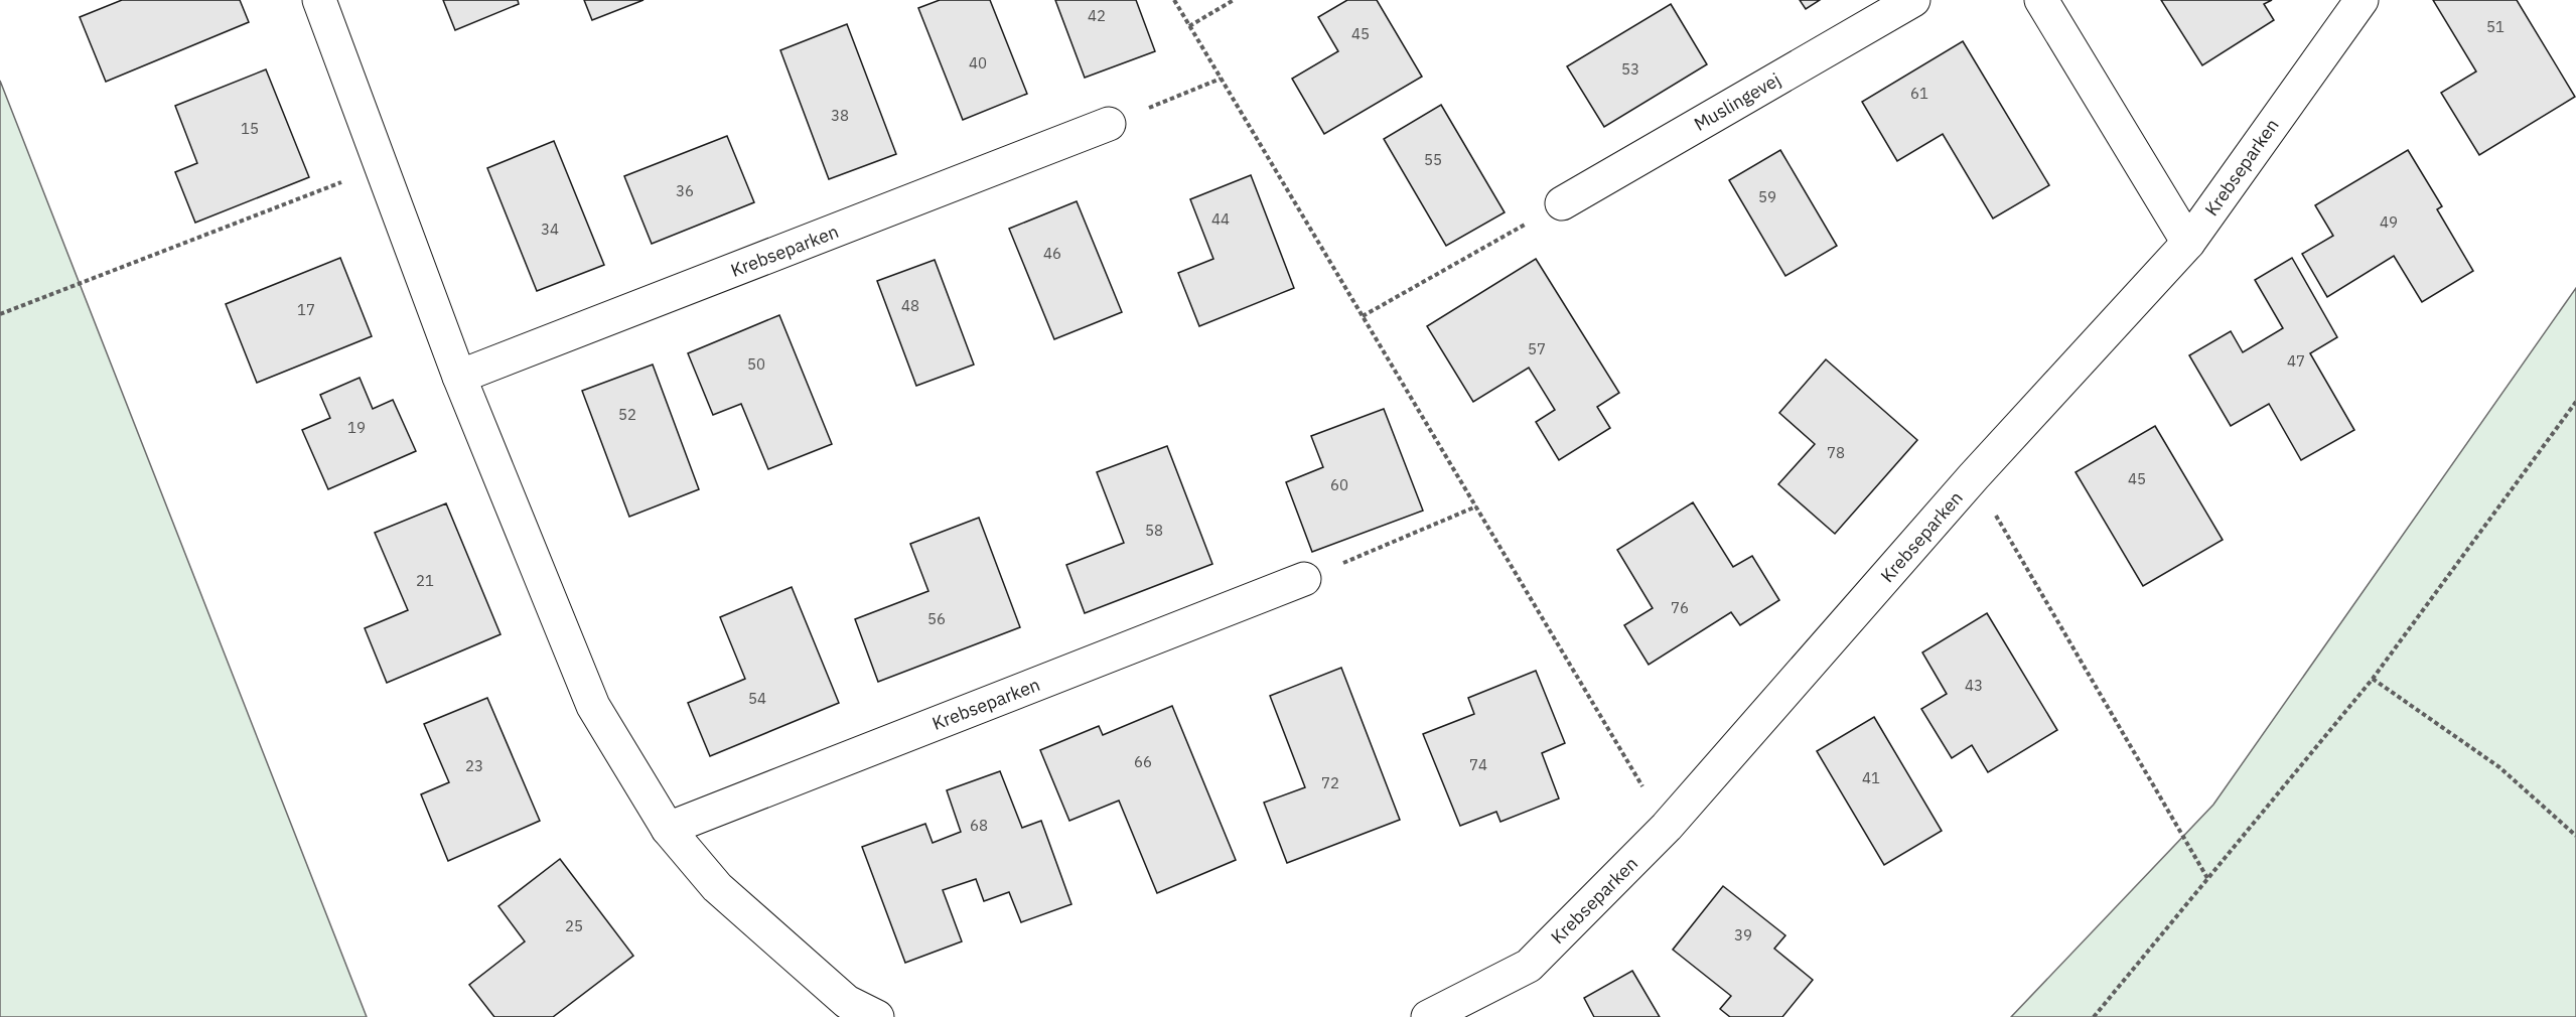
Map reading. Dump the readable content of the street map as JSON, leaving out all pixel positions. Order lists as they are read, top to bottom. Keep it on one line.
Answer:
{"streets":{"street":["Muslingevej","Krebseparken"]},"house_numbers":["42","51","45","40","53","61","38","15","55","36","59","44","49","34","46","48","17","57","47","50","52","19","78","45","60","58","21","76","56","43","54","66","74","23","41","72","68","25","39"]}
